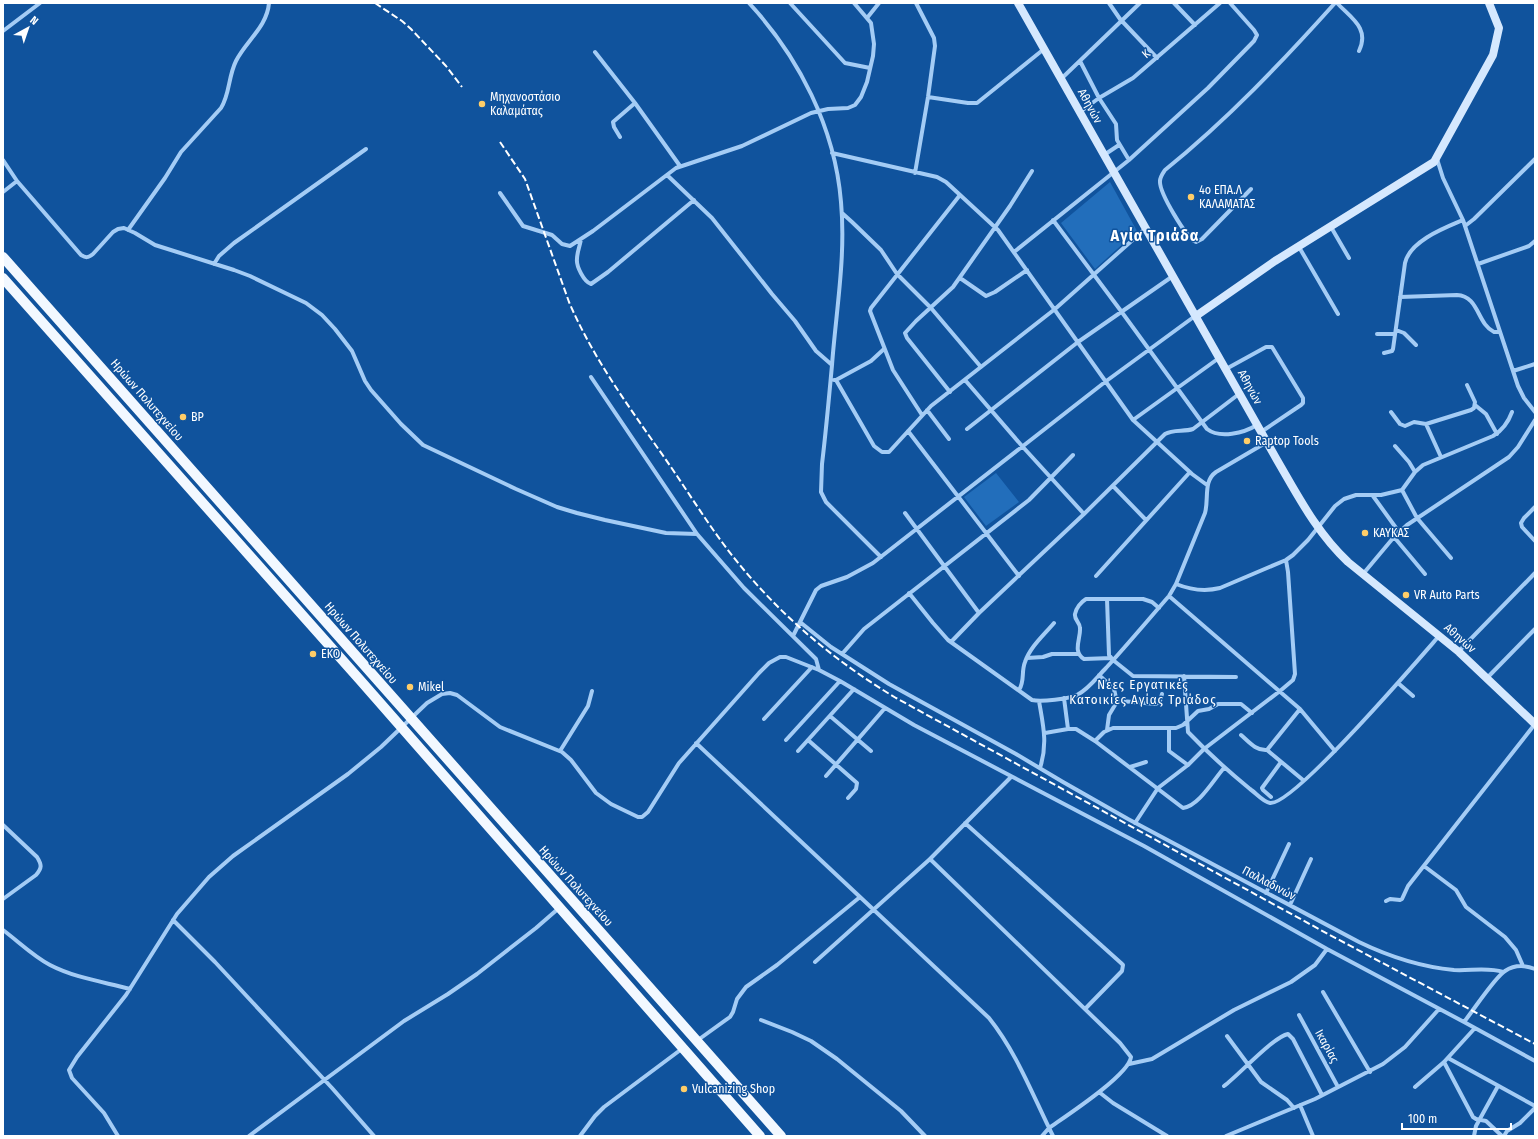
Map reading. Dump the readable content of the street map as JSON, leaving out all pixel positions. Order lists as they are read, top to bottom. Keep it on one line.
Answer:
{"streets":{"main road":["Αθηνών","Ηρώων Πολυτεχνείου"],"street":["Κ","Παλλαδινών","Ικαρίας"]},"crossings":[["Κ","Αθηνών"]],"districts":["Αγία Τριάδα","Νέες Εργατικές Κατοικίες Αγίας Τριάδος"],"places":["Μηχανοστάσιο Καλαμάτας","4ο ΕΠΑ.Λ ΚΑΛΑΜΑΤΑΣ","BP","Raptop Tools","ΚΑΥΚΑΣ","VR Auto Parts","EKO","Mikel","Vulcanizing Shop"],"scale_bar":"100 m","north":"top right"}
